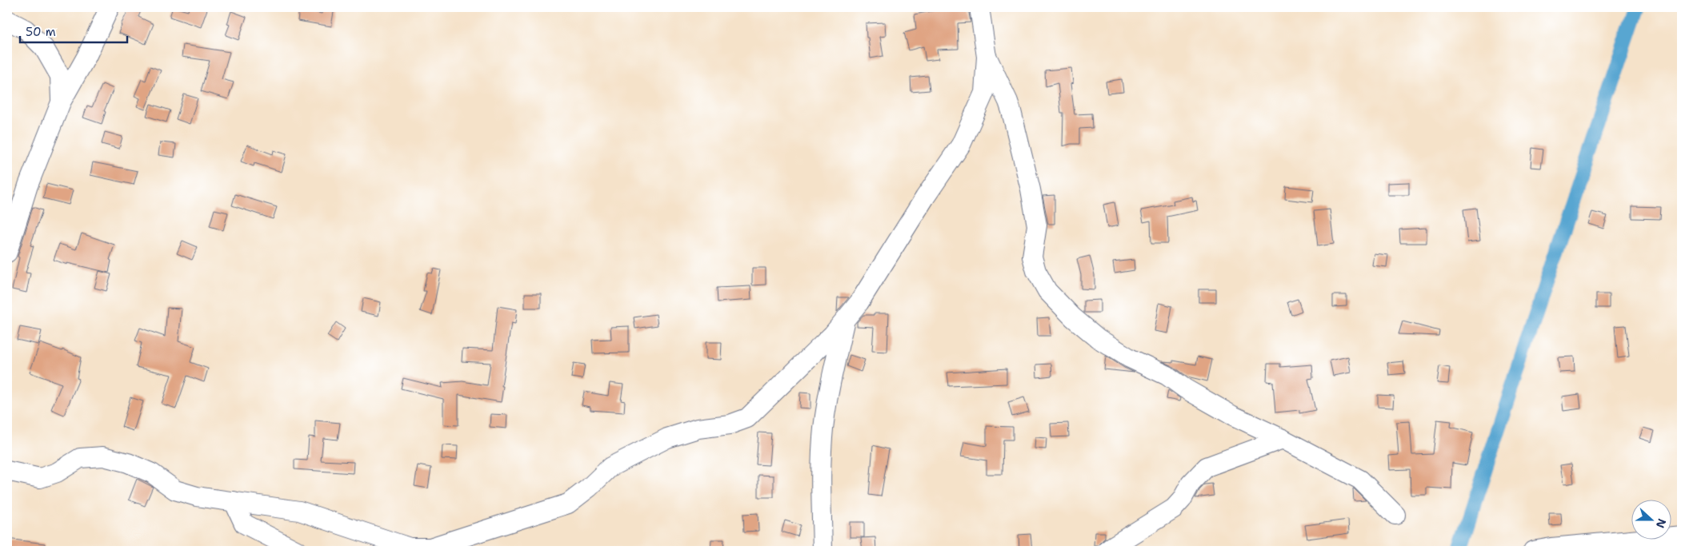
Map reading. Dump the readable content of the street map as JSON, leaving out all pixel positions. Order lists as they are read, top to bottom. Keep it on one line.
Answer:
{"scale_bar":"50 m","north":"right"}
